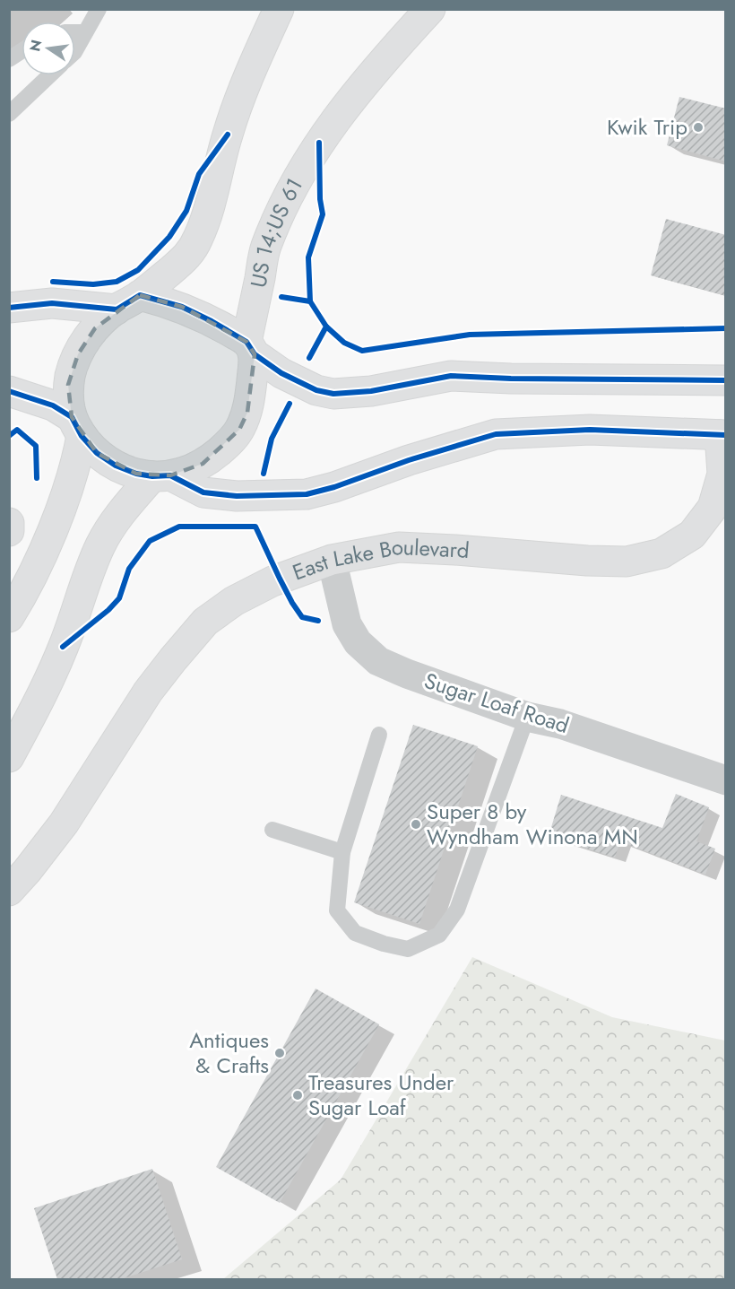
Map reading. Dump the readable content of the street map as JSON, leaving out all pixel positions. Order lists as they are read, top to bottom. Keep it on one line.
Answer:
{"streets":{"main road":["US 14;US 61","East Lake Boulevard"],"street":["Sugar Loaf Road"]},"crossings":[["East Lake Boulevard","Sugar Loaf Road"]],"places":["Kwik Trip","Super 8 by Wyndham Winona MN","Antiques & Crafts","Treasures Under Sugar Loaf"],"north":"left"}
